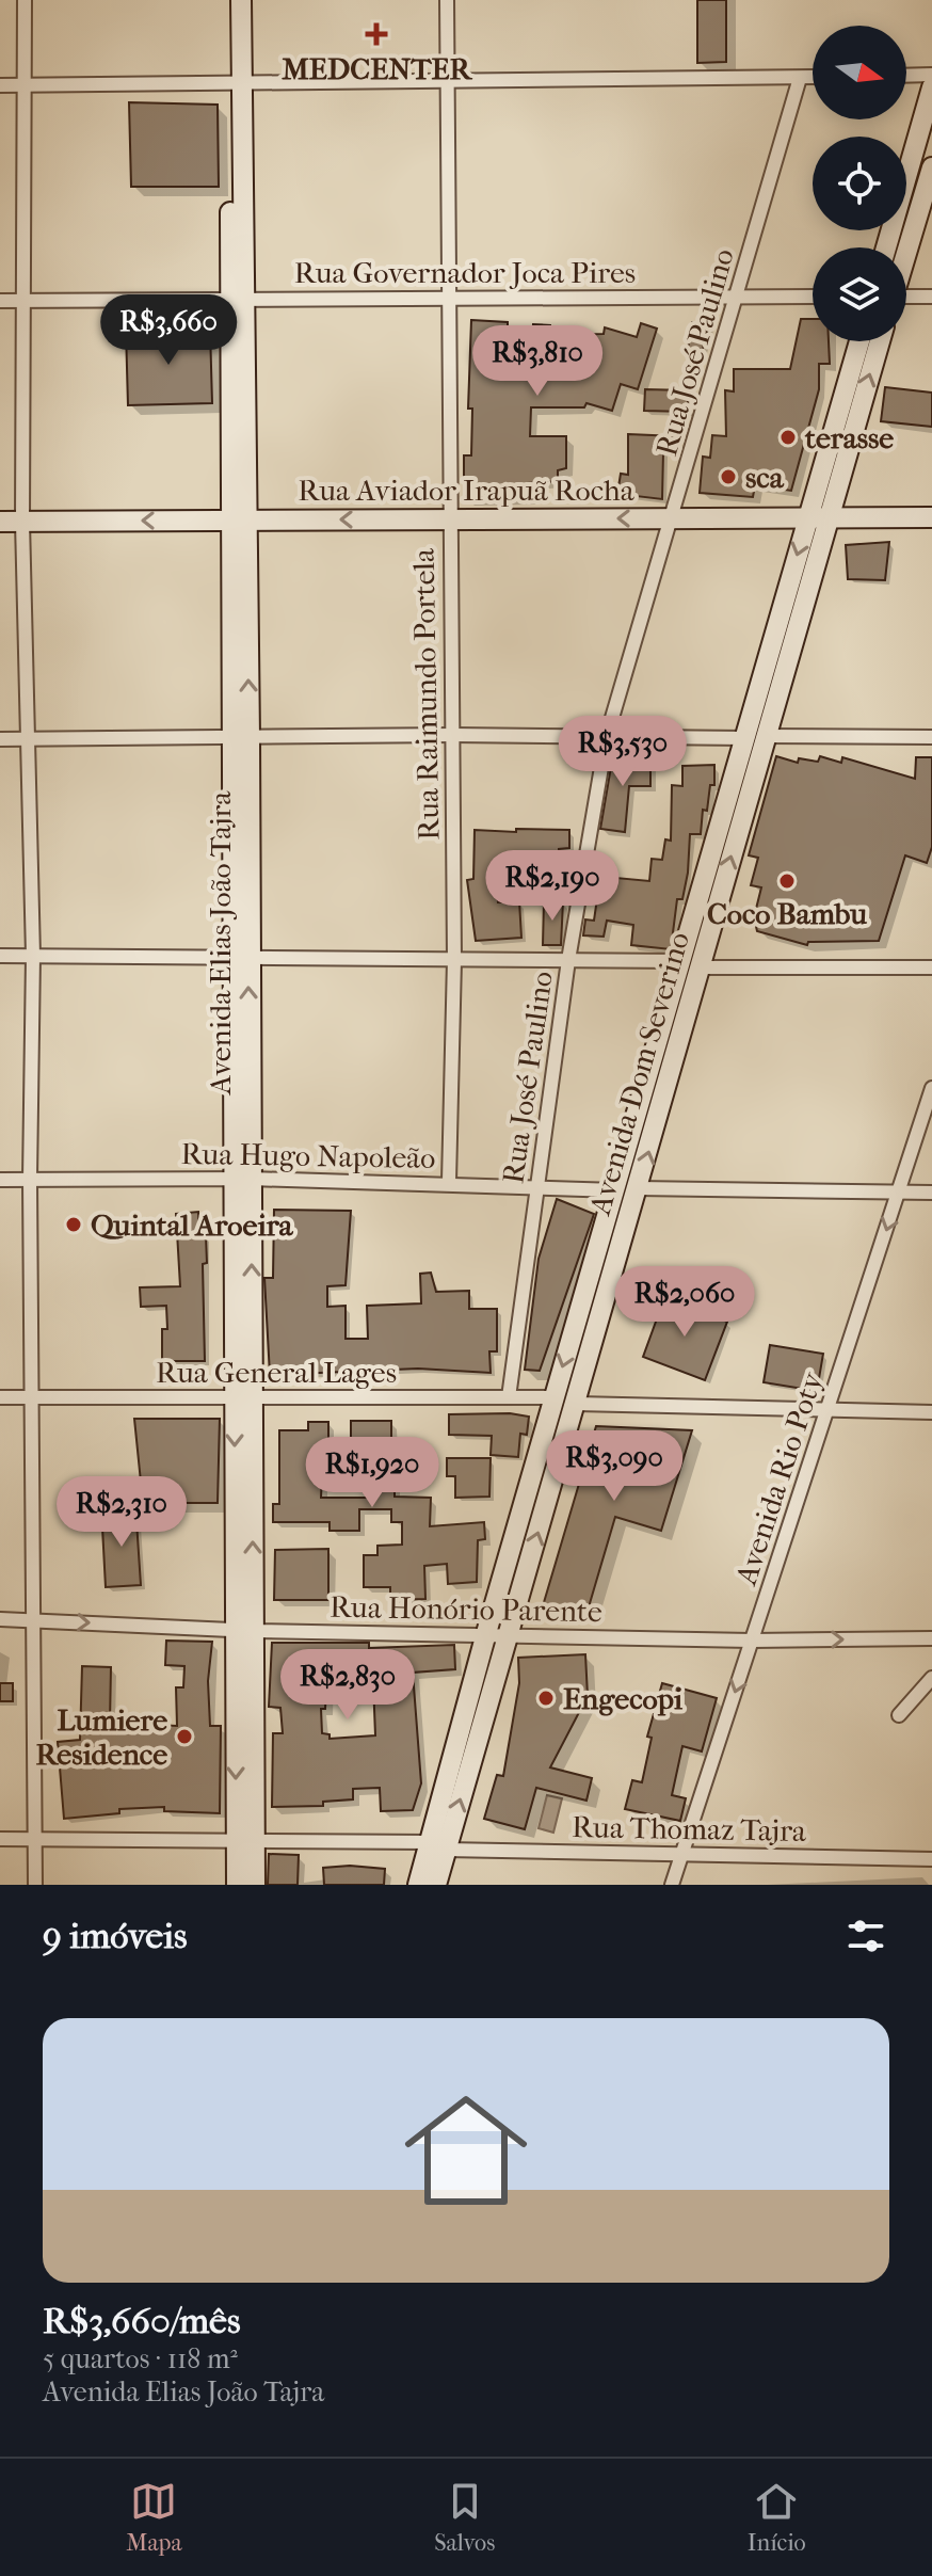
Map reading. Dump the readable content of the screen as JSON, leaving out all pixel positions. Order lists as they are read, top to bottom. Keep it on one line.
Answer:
{"streets":{"main road":["Rua Aviador Irapuã Rocha","Avenida Elias João Tajra","Avenida Dom Severino"],"street":["Rua Governador Joca Pires","Rua José Paulino","Rua Raimundo Portela","Rua Hugo Napoleão","Rua General Lages","Avenida Rio Poty","Rua Honório Parente","Rua Thomaz Tajra"]},"crossings":[["Rua Governador Joca Pires","Rua José Paulino"],["Rua Governador Joca Pires","Rua Raimundo Portela"],["Rua Governador Joca Pires","Avenida Elias João Tajra"],["Rua José Paulino","Rua Aviador Irapuã Rocha"],["Rua José Paulino","Rua Hugo Napoleão"],["Rua José Paulino","Rua General Lages"],["Rua Aviador Irapuã Rocha","Rua Raimundo Portela"],["Rua Aviador Irapuã Rocha","Avenida Elias João Tajra"],["Rua Aviador Irapuã Rocha","Avenida Dom Severino"],["Rua Raimundo Portela","Rua Hugo Napoleão"],["Avenida Elias João Tajra","Rua Hugo Napoleão"],["Avenida Elias João Tajra","Rua General Lages"],["Avenida Elias João Tajra","Rua Honório Parente"],["Avenida Elias João Tajra","Rua Thomaz Tajra"],["Avenida Dom Severino","Rua Hugo Napoleão"],["Avenida Dom Severino","Rua General Lages"],["Avenida Dom Severino","Rua Honório Parente"],["Avenida Dom Severino","Rua Thomaz Tajra"],["Avenida Rio Poty","Rua Honório Parente"],["Avenida Rio Poty","Rua Thomaz Tajra"]],"one_way":["Rua Aviador Irapuã Rocha","Avenida Rio Poty","Rua Honório Parente"],"places":{"health":["MEDCENTER"],"other":["terasse","sca","Coco Bambu","Quintal Aroeira","Engecopi","Lumiere Residence"]},"north":"right","page":{"price":["R$3,660","R$3,810","R$3,530","R$2,190","R$2,060","R$3,090","R$1,920","R$2,310","R$2,830"],"heading":"9 imóveis","list":[{"name":"R$3,660/mês","note":"5 quartos · 118 m² · Avenida Elias João Tajra"}],"tabs":["Mapa","Salvos","Início"]}}
